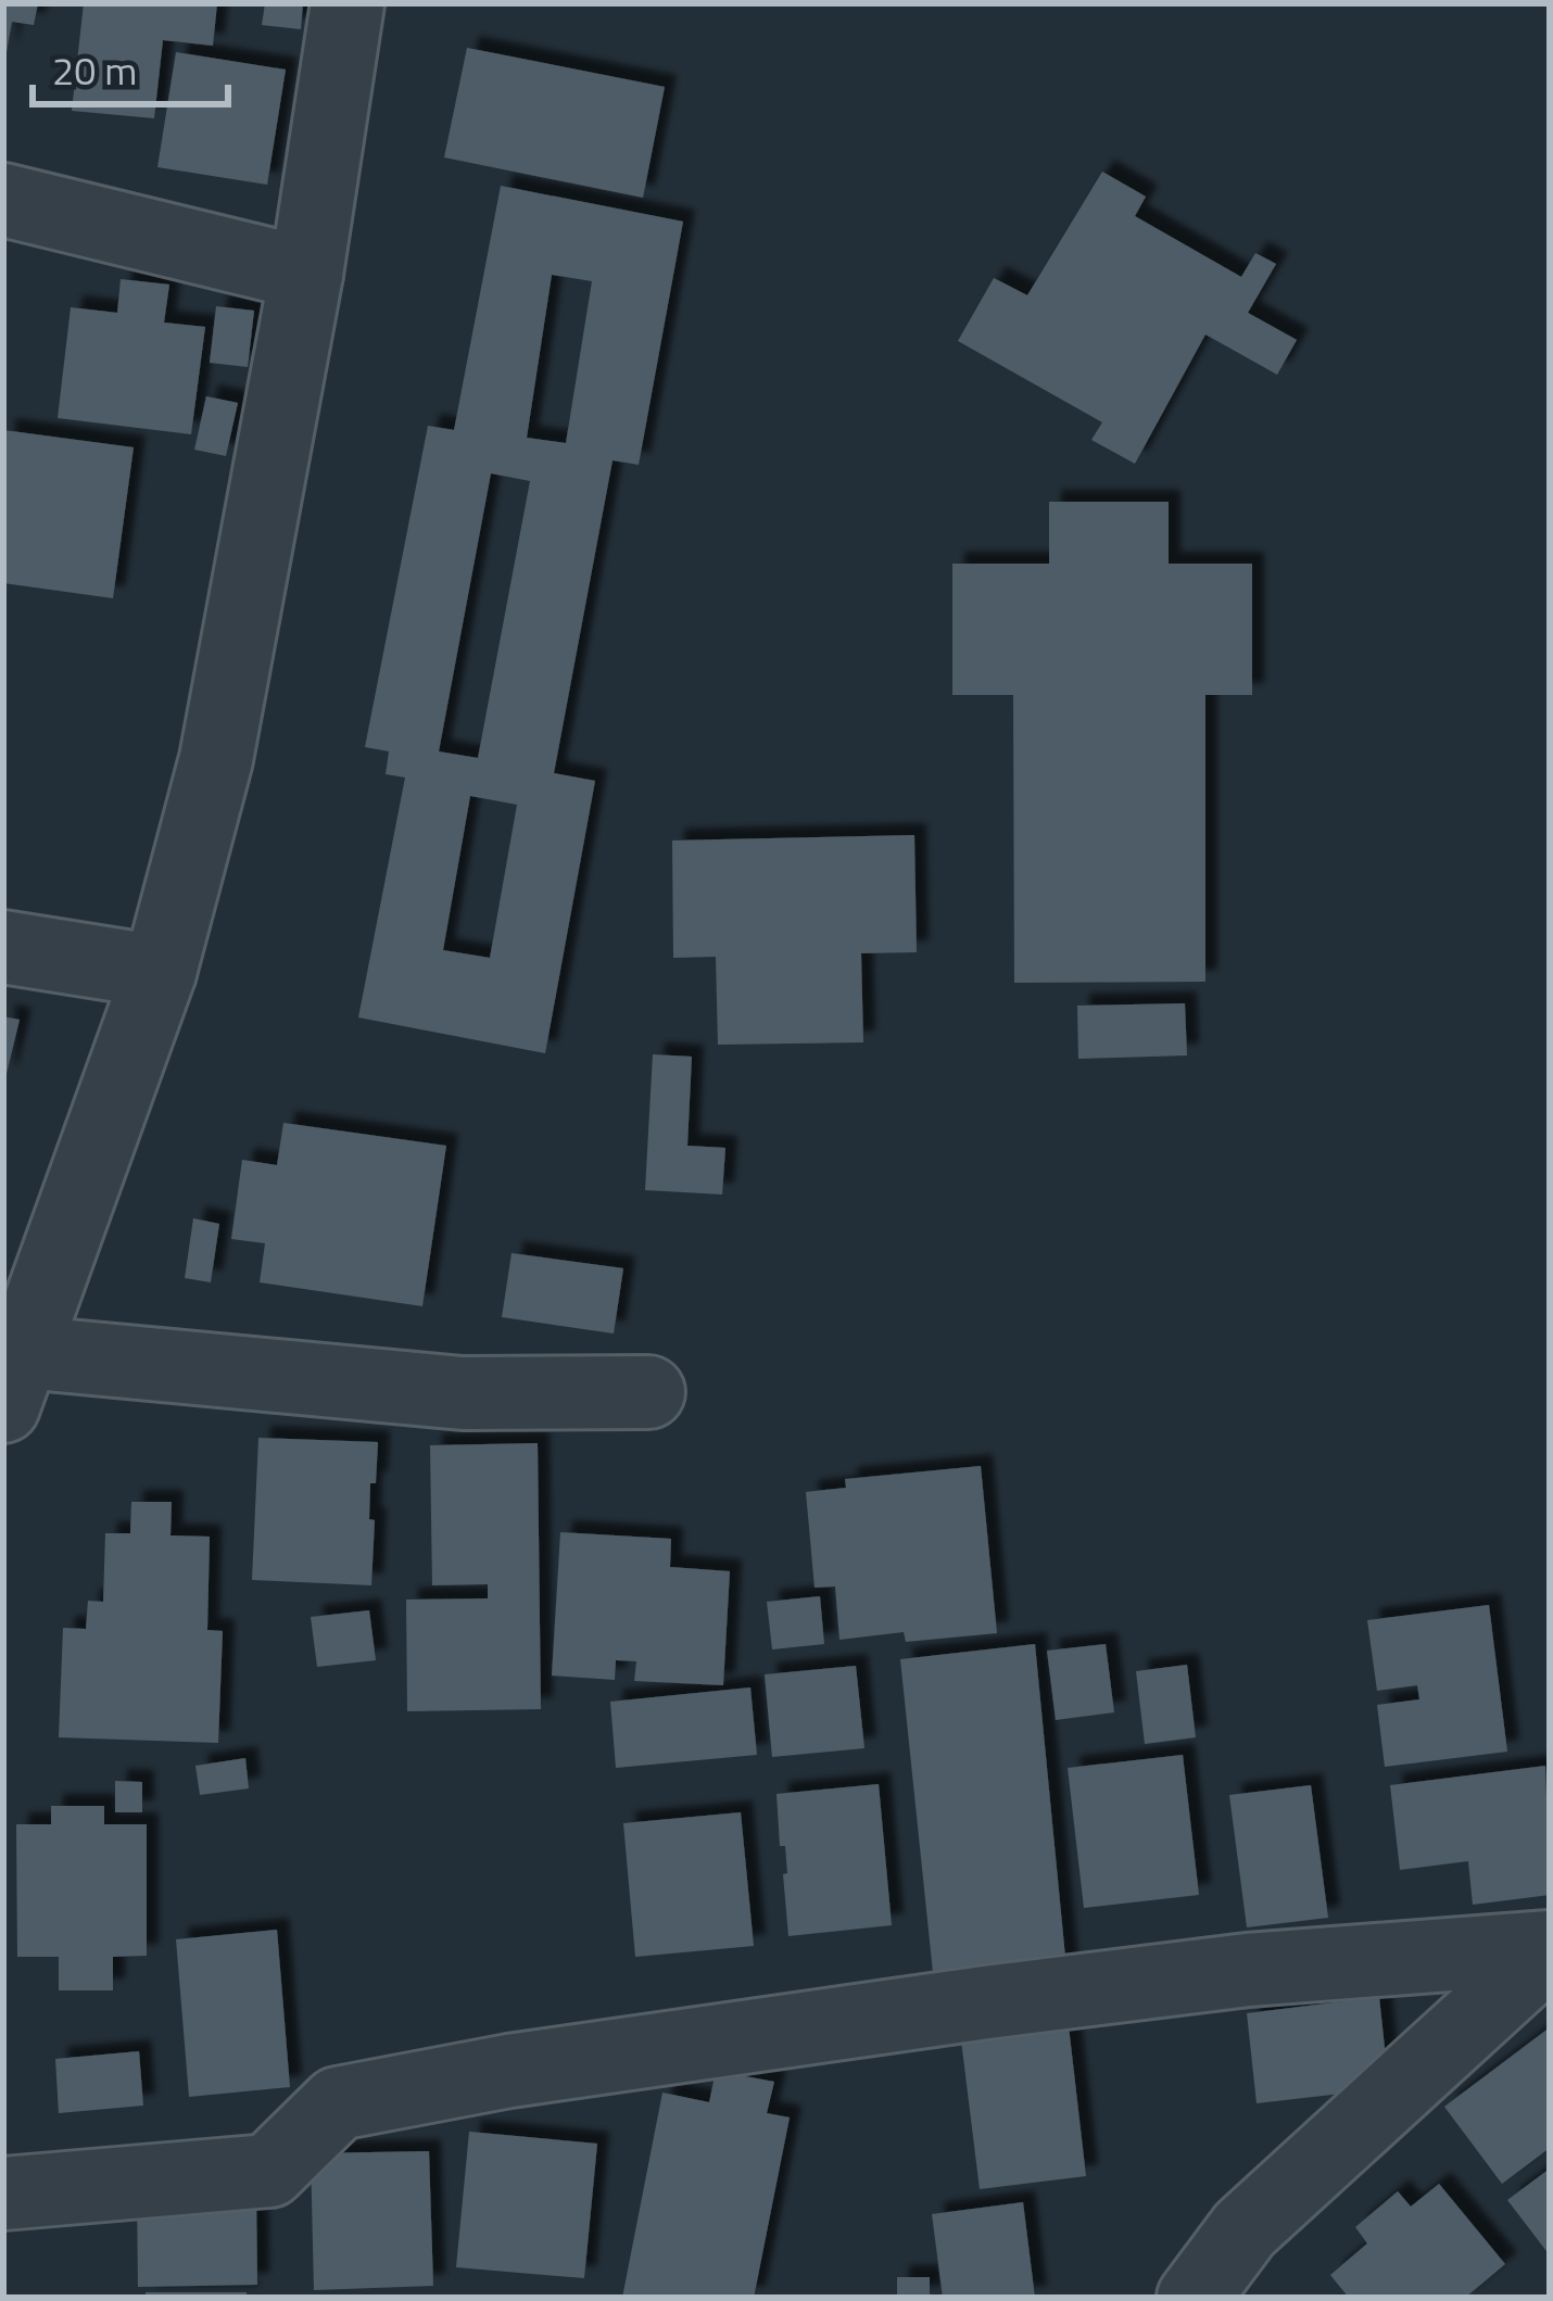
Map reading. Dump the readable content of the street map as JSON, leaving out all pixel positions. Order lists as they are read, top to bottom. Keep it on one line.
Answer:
{"scale_bar":"20 m"}
